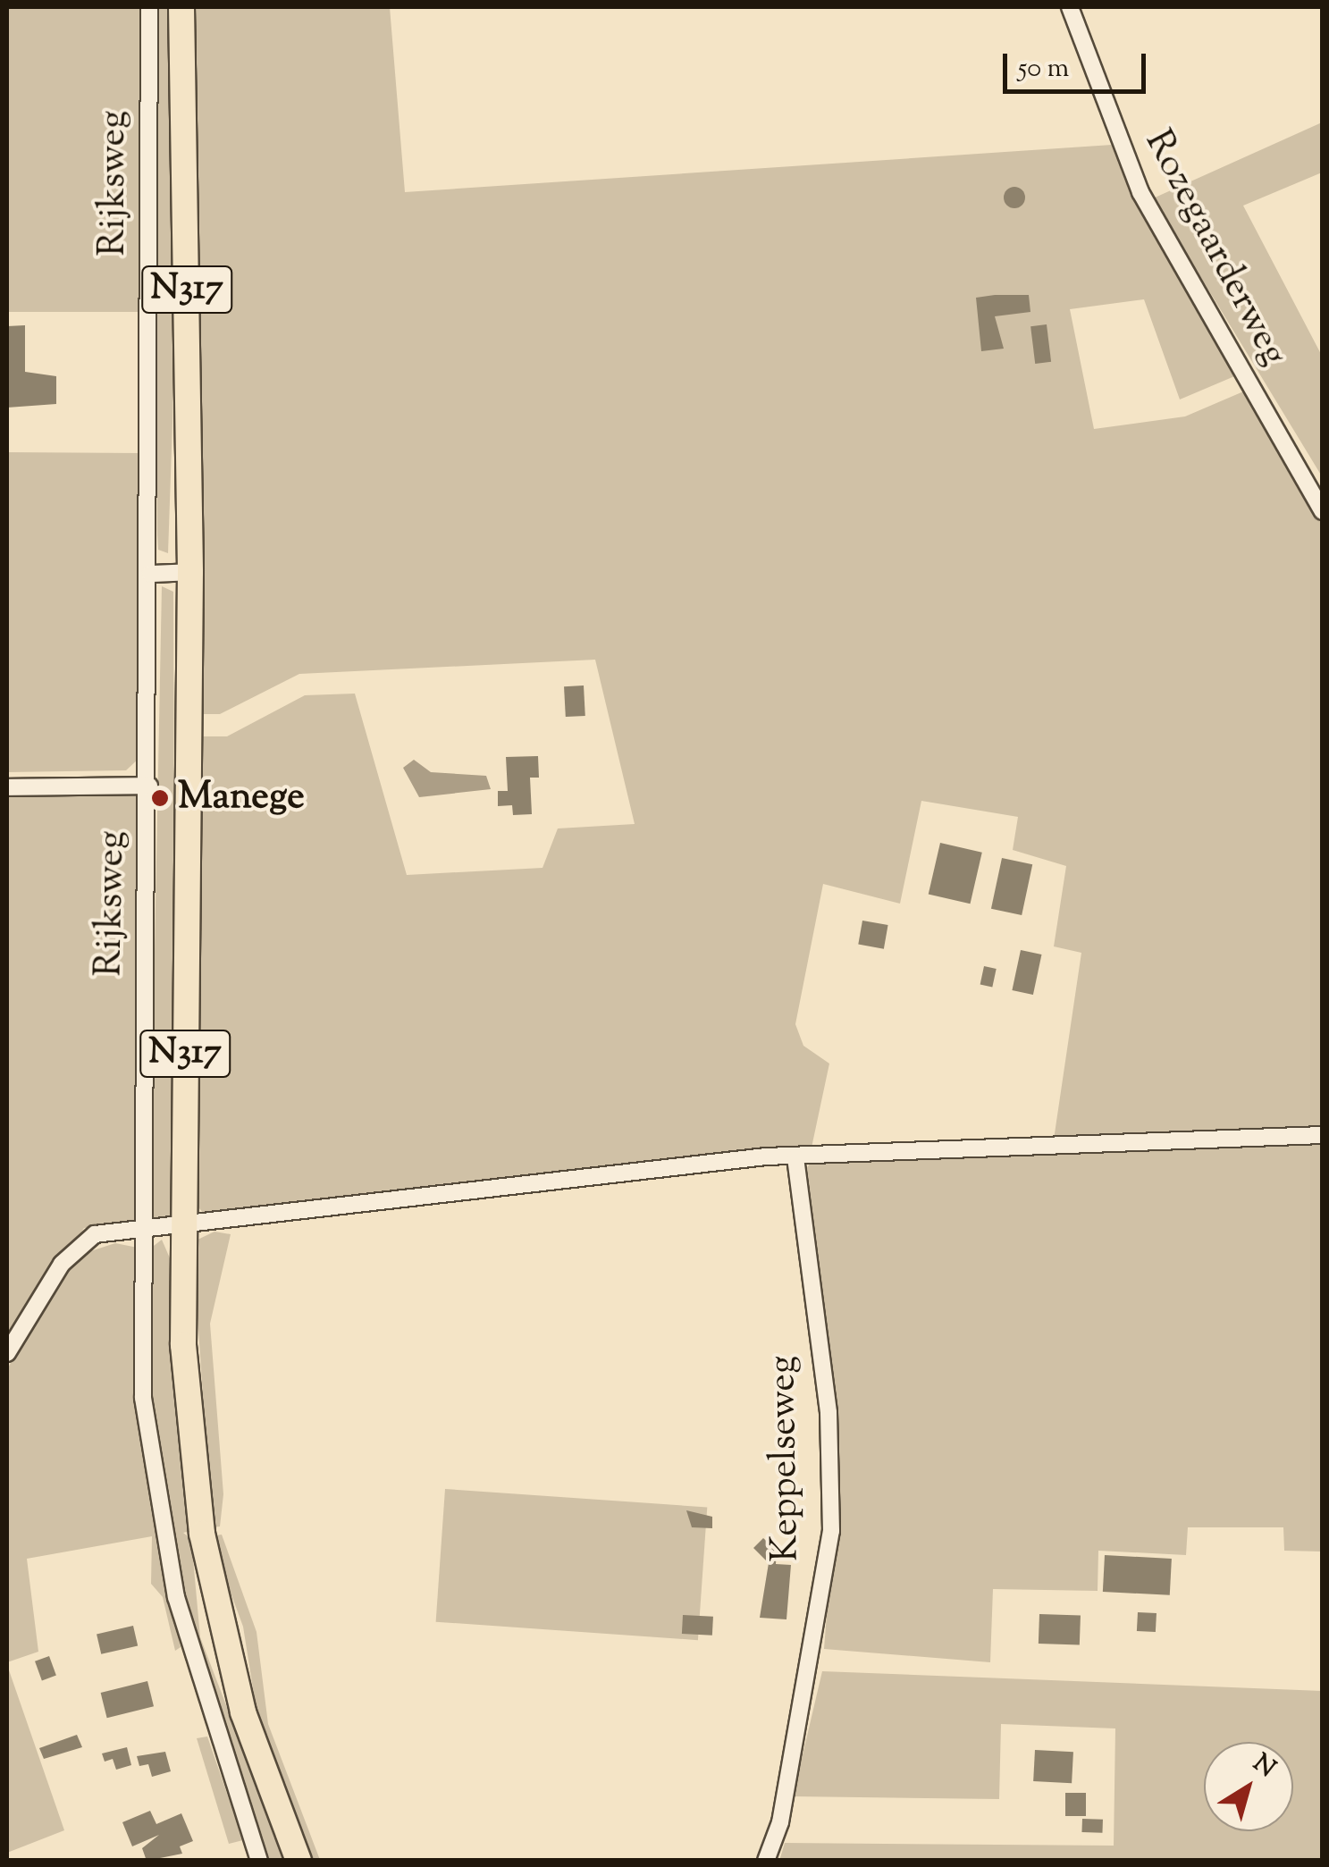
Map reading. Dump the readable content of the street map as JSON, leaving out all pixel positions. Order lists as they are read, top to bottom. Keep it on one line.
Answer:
{"streets":{"main road":["Rijksweg","N317"],"street":["Rozegaarderweg","Keppelseweg"]},"places":["Manege"],"scale_bar":"50 m","north":"top right"}
